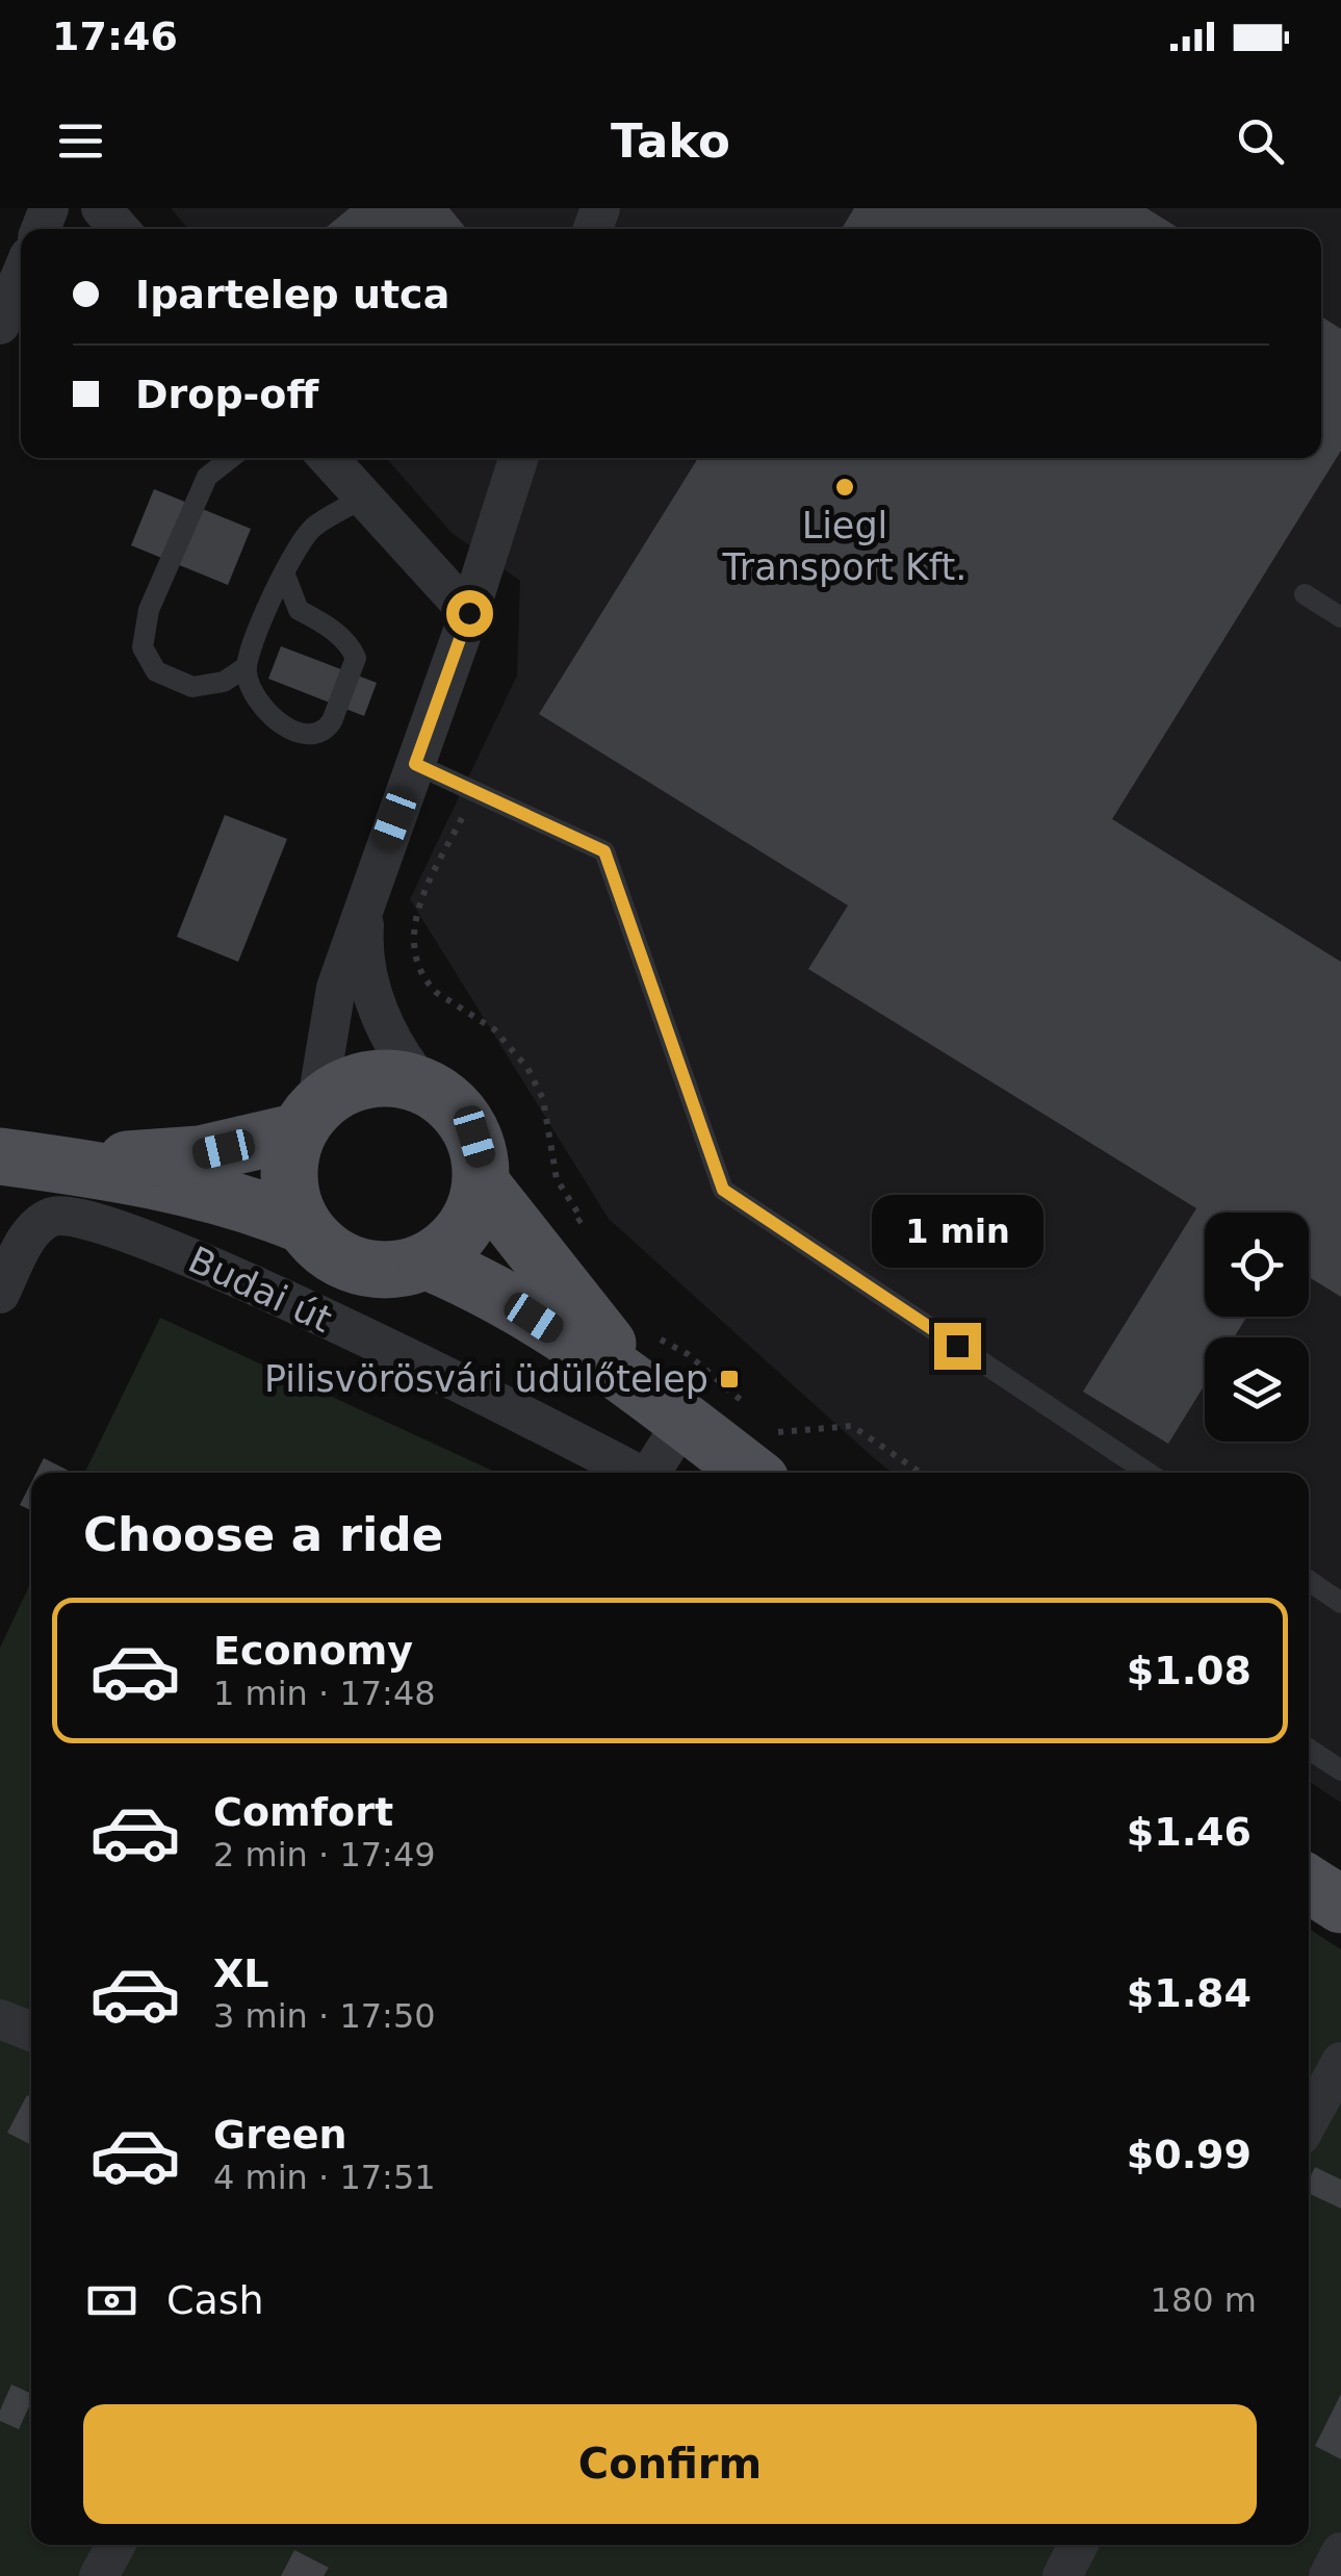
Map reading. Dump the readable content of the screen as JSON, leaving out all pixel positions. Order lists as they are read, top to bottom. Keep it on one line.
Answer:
{"streets":{"street":["Budai út"]},"places":{"other":["Liegl Transport Kft."],"transit":["Pilisvörösvári üdülőtelep"]},"page":{"status":"17:46","header":"Tako","banner":["Ipartelep utca","Drop-off"],"bubble":"1 min","heading":"Choose a ride","list":[{"name":"Economy","note":"1 min · 17:48","value":"$1.08"},{"name":"Comfort","note":"2 min · 17:49","value":"$1.46"},{"name":"XL","note":"3 min · 17:50","value":"$1.84"},{"name":"Green","note":"4 min · 17:51","value":"$0.99"}],"pay":["Cash","180 m"],"buttons":"Confirm"}}
